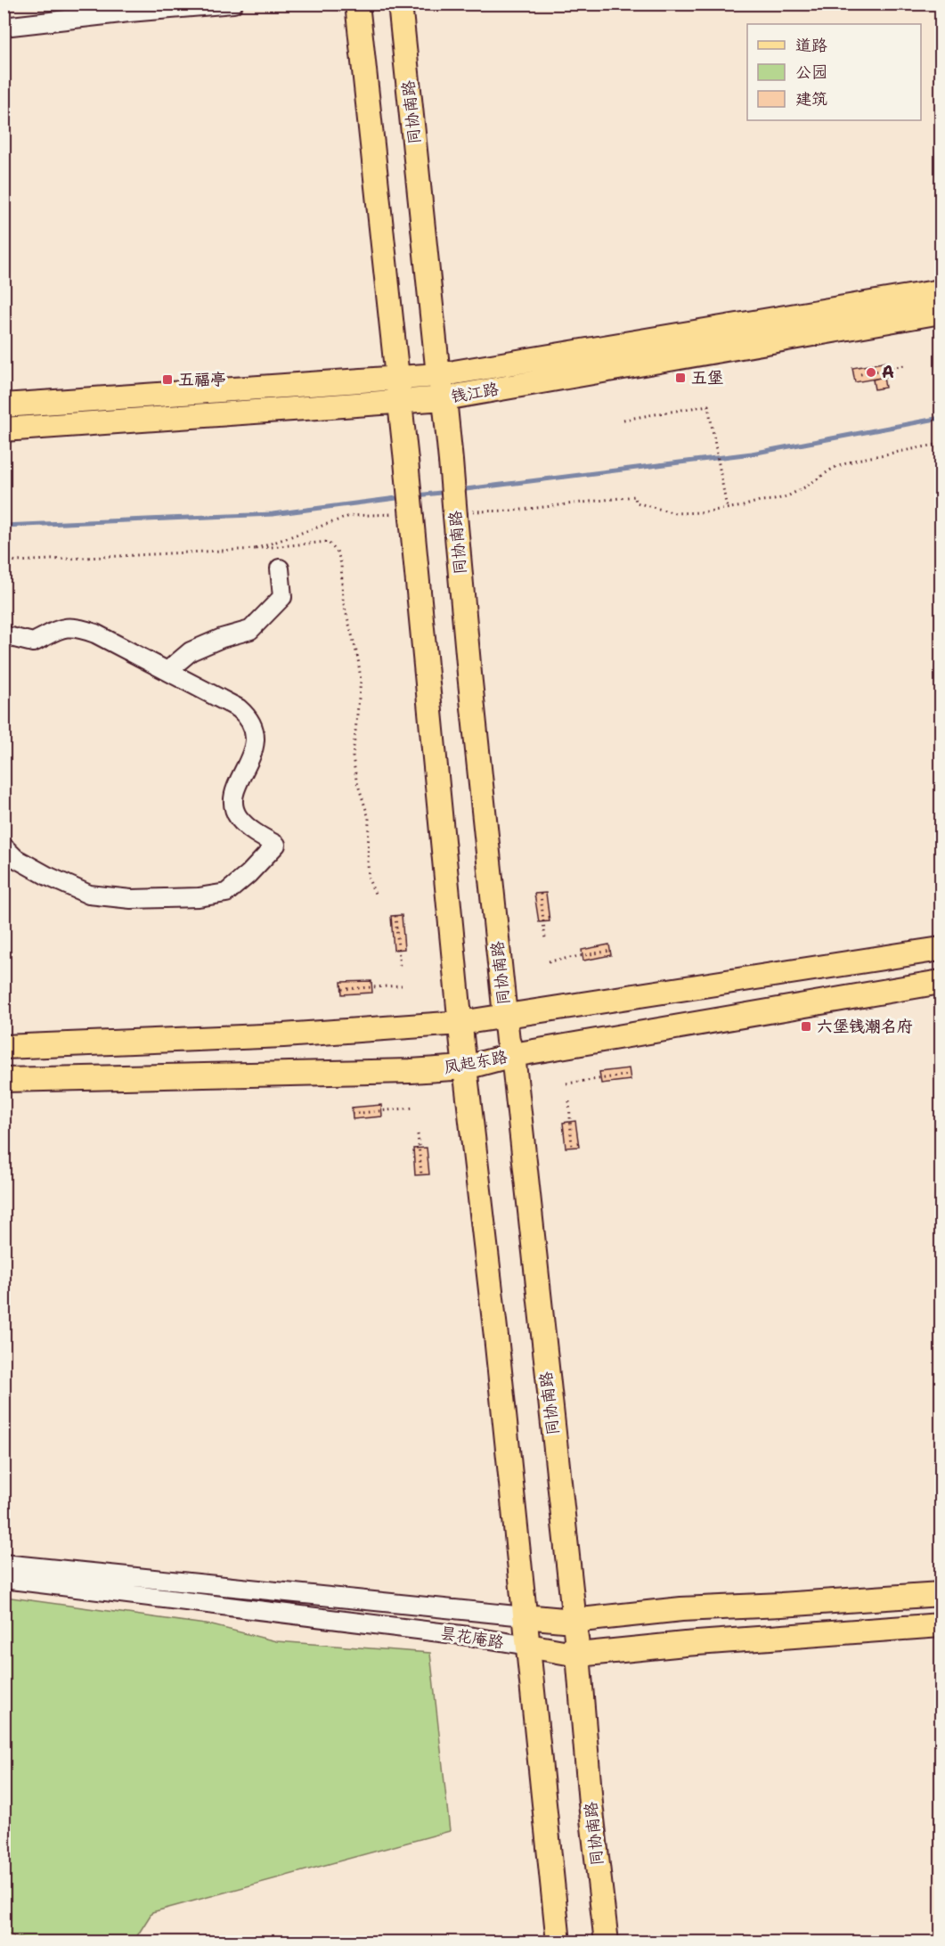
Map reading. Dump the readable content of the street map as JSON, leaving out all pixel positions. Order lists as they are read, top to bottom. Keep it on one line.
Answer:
{"streets":{"main road":["同协南路","钱江路","凤起东路","昙花庵路"]},"crossings":[["同协南路","钱江路"],["同协南路","凤起东路"],["同协南路","昙花庵路"]],"places":{"other":["A"],"transit":["五堡","五福亭","六堡钱潮名府"]},"legend":["道路","公园","建筑"]}
